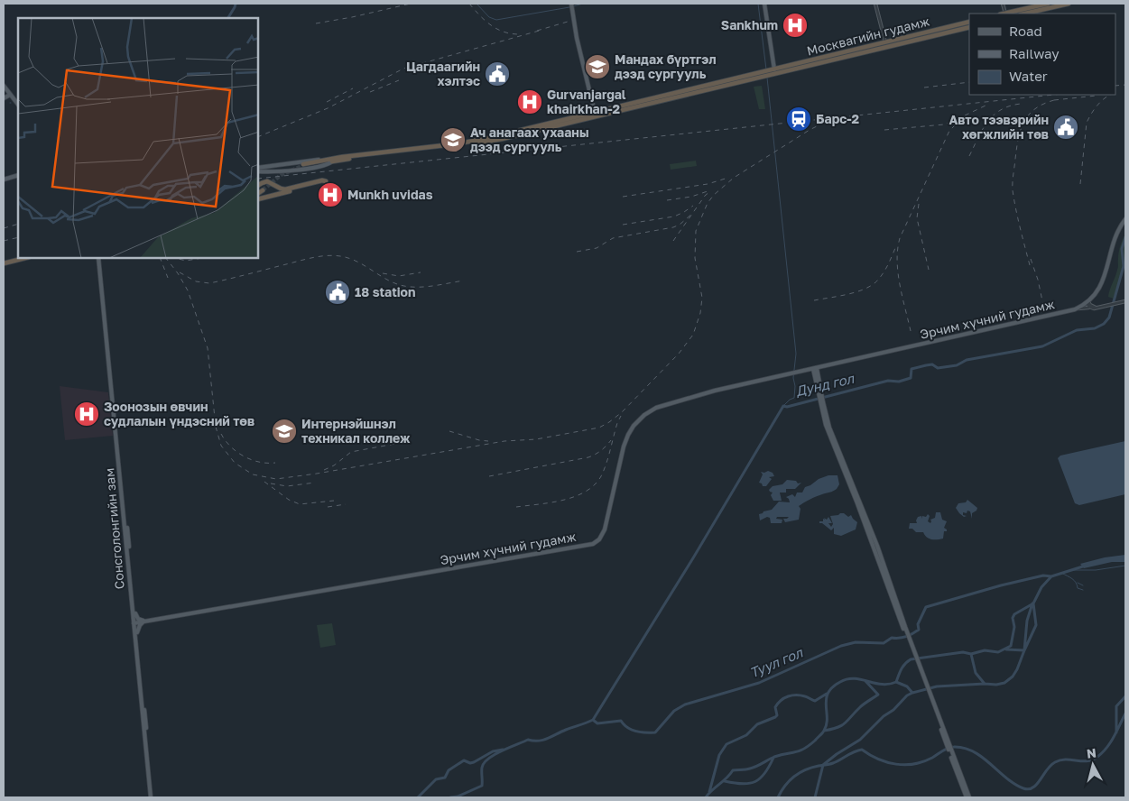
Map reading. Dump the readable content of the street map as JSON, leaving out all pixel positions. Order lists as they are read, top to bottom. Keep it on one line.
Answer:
{"streets":{"highway":["Москвагийн гудамж"],"main road":["Эрчим хүчний гудамж","Сонсголонгийн зам"]},"crossings":[["Эрчим хүчний гудамж","Сонсголонгийн зам"]],"water":["Дунд гол","Туул гол"],"places":{"hospital":["Sankhum","Gurvanjargal khairkhan-2","Munkh uvidas","Зоонозын өвчин судлалын үндэсний төв"],"school or university":["Мандах бүртгэл дээд сургууль","Ач анагаах ухааны дээд сургууль","Интернэйшнэл техникал коллеж"],"public building":["Цагдаагийн хэлтэс","Авто тээвэрийн хөгжлийн төв","18 station"],"station":["Барс-2"]},"legend":["Road","Railway","Water"],"north":"top"}
